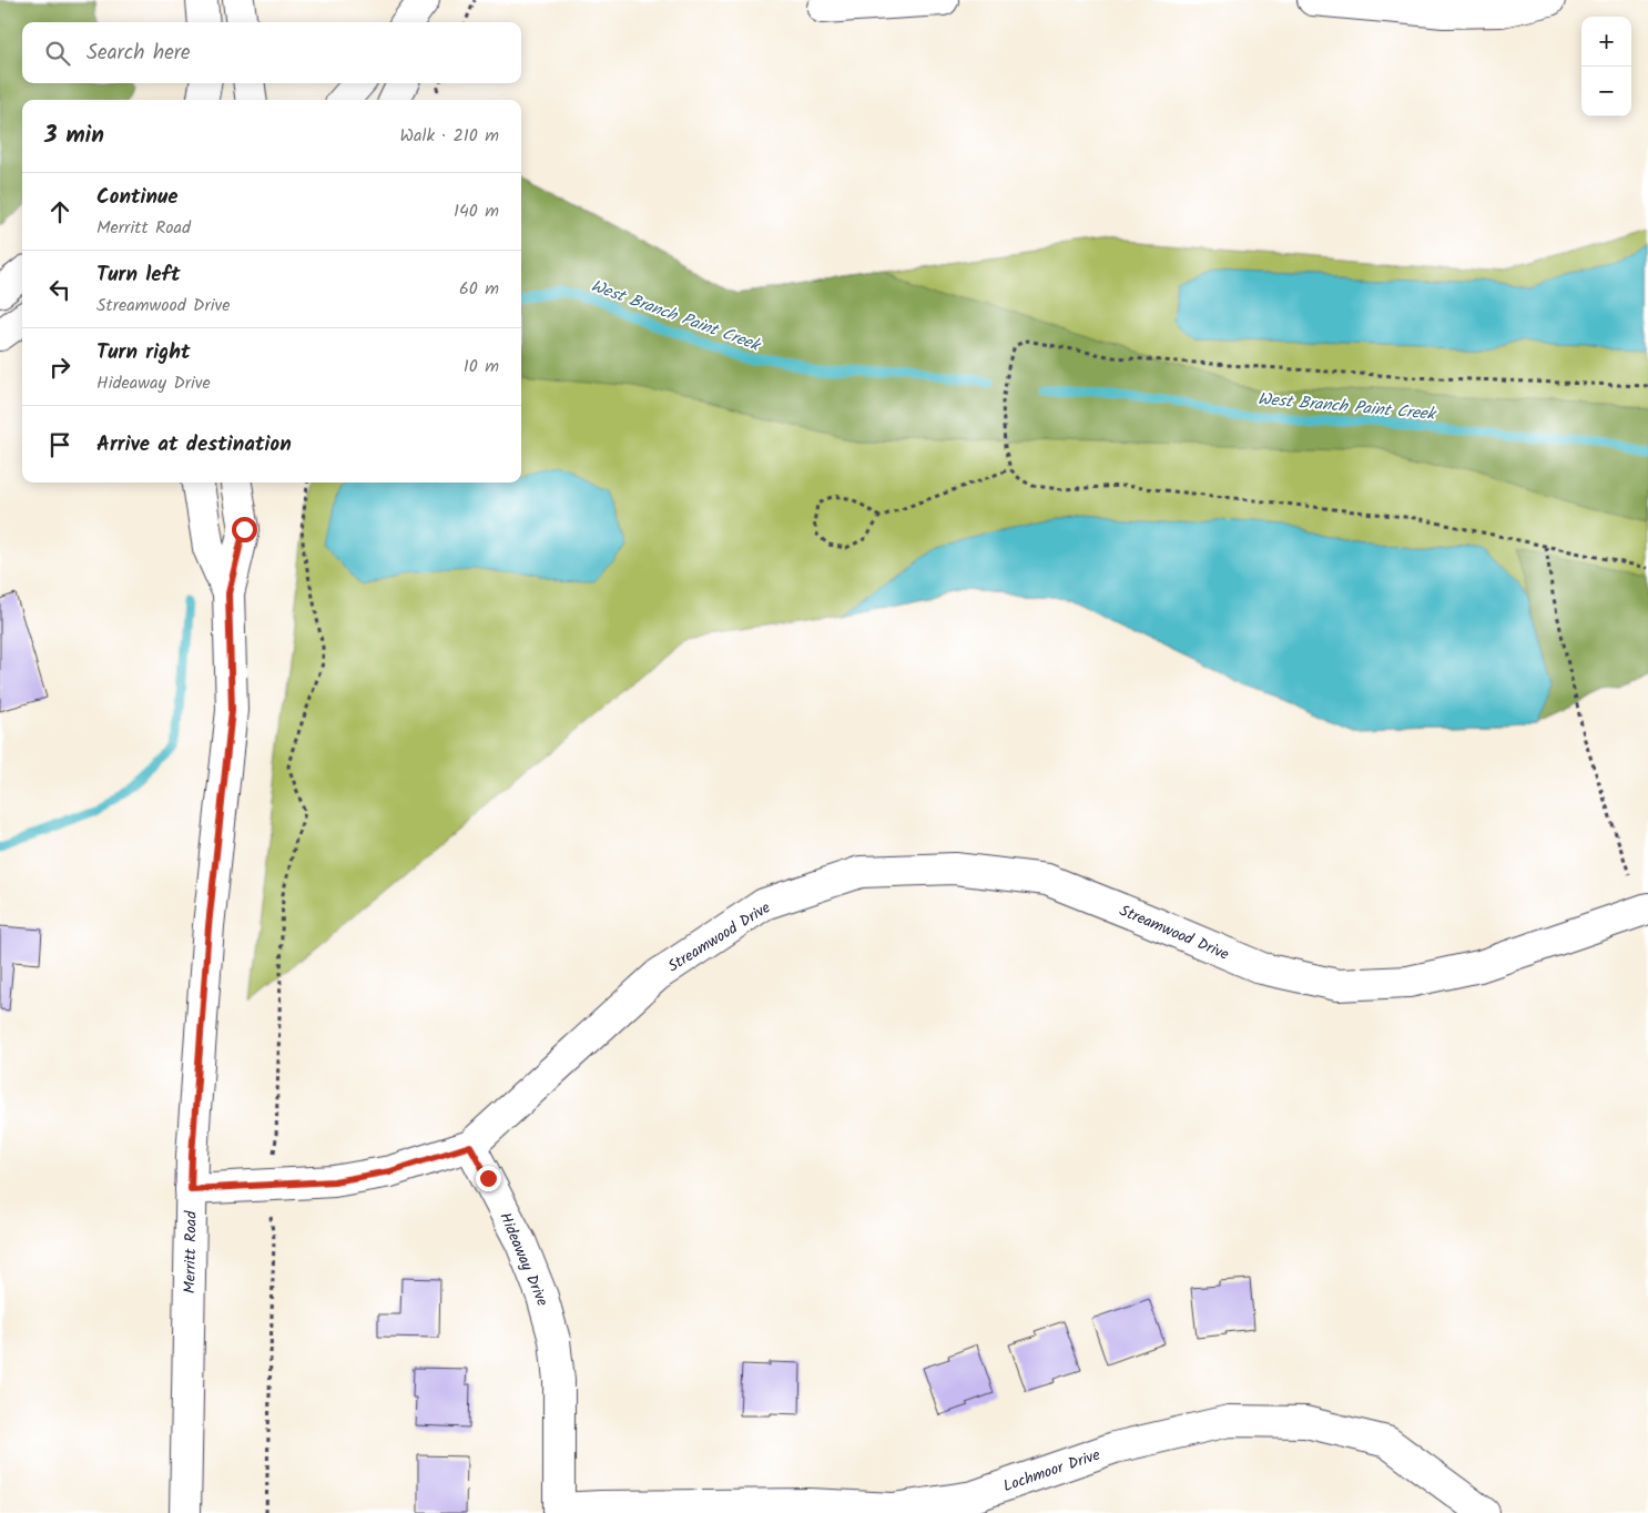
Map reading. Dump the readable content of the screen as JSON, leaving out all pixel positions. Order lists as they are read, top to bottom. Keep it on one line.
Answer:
{"streets":{"street":["Streamwood Drive","Merritt Road","Hideaway Drive","Lochmoor Drive"]},"crossings":[["Streamwood Drive","Merritt Road"],["Streamwood Drive","Hideaway Drive"],["Hideaway Drive","Lochmoor Drive"]],"water":["West Branch Paint Creek"],"page":{"map_buttons":["+","−"],"search":"Search here","heading":["3 min","Walk · 210 m"],"list":[["Continue","Merritt Road","140 m"],["Turn left","Streamwood Drive","60 m"],["Turn right","Hideaway Drive","10 m"],"Arrive at destination"]}}
